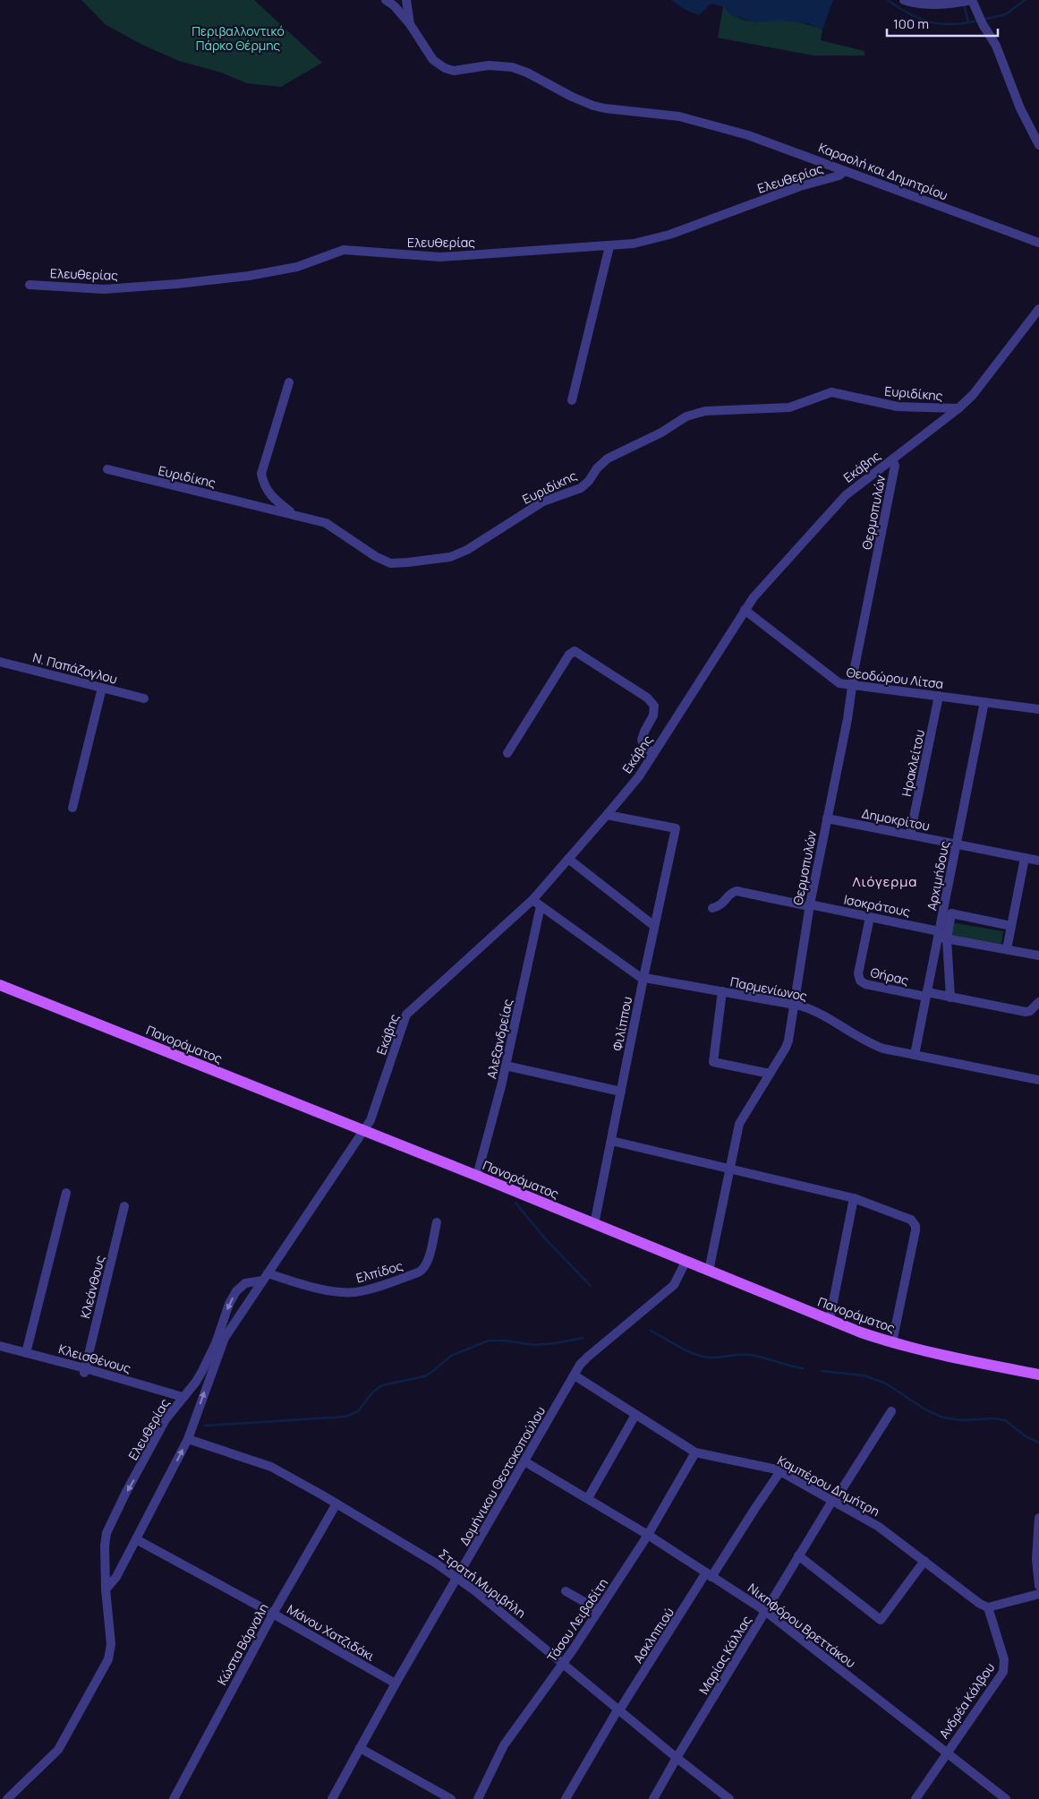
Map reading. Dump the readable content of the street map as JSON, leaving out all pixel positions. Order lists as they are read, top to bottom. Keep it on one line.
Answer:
{"streets":{"main road":["Πανοράματος"],"street":["Καραολή και Δημητρίου","Ελευθερίας","Ευριδίκης","Εκάβης","Θερμοπυλών","Ν. Παπάζογλου","Θεοδώρου Λίτσα","Ηρακλείτου","Δημοκρίτου","Αρχιμήδους","Ισοκράτους","Θήρας","Παρμενίωνος","Φιλίππου","Αλεξανδρείας","Ελπίδος","Κλεάνθους","Κλεισθένους","Δομήνικου Θεοτοκοπούλου","Καμπέρου Δημήτρη","Στρατή Μυριβήλη","Τάσου Λειβαδίτη","Νικηφόρου Βρεττάκου","Μάνου Χατζιδάκι","Ασκληπιού","Κώστα Βάρναλη","Μαρίας Κάλλας","Ανδρέα Κάλβου"]},"crossings":[["Καραολή και Δημητρίου","Ελευθερίας"],["Ελευθερίας","Ελπίδος"],["Ελευθερίας","Κλεισθένους"],["Ευριδίκης","Εκάβης"],["Εκάβης","Θερμοπυλών"],["Εκάβης","Θεοδώρου Λίτσα"],["Εκάβης","Παρμενίωνος"],["Εκάβης","Φιλίππου"],["Εκάβης","Πανοράματος"],["Θερμοπυλών","Θεοδώρου Λίτσα"],["Θερμοπυλών","Δημοκρίτου"],["Θερμοπυλών","Ισοκράτους"],["Θερμοπυλών","Παρμενίωνος"],["Θερμοπυλών","Πανοράματος"],["Θεοδώρου Λίτσα","Ηρακλείτου"],["Θεοδώρου Λίτσα","Αρχιμήδους"],["Ηρακλείτου","Δημοκρίτου"],["Δημοκρίτου","Αρχιμήδους"],["Αρχιμήδους","Ισοκράτους"],["Αρχιμήδους","Θήρας"],["Αρχιμήδους","Παρμενίωνος"],["Ισοκράτους","Θήρας"],["Παρμενίωνος","Φιλίππου"],["Παρμενίωνος","Αλεξανδρείας"],["Φιλίππου","Πανοράματος"],["Αλεξανδρείας","Πανοράματος"],["Πανοράματος","Δομήνικου Θεοτοκοπούλου"],["Κλεάνθους","Κλεισθένους"],["Δομήνικου Θεοτοκοπούλου","Καμπέρου Δημήτρη"],["Δομήνικου Θεοτοκοπούλου","Στρατή Μυριβήλη"],["Δομήνικου Θεοτοκοπούλου","Νικηφόρου Βρεττάκου"],["Δομήνικου Θεοτοκοπούλου","Μάνου Χατζιδάκι"],["Καμπέρου Δημήτρη","Τάσου Λειβαδίτη"],["Καμπέρου Δημήτρη","Ασκληπιού"],["Καμπέρου Δημήτρη","Μαρίας Κάλλας"],["Καμπέρου Δημήτρη","Ανδρέα Κάλβου"],["Στρατή Μυριβήλη","Τάσου Λειβαδίτη"],["Στρατή Μυριβήλη","Ασκληπιού"],["Στρατή Μυριβήλη","Κώστα Βάρναλη"],["Στρατή Μυριβήλη","Μαρίας Κάλλας"],["Τάσου Λειβαδίτη","Νικηφόρου Βρεττάκου"],["Νικηφόρου Βρεττάκου","Ασκληπιού"],["Νικηφόρου Βρεττάκου","Μαρίας Κάλλας"],["Νικηφόρου Βρεττάκου","Ανδρέα Κάλβου"],["Μάνου Χατζιδάκι","Κώστα Βάρναλη"]],"districts":["Λιόγερμα"],"parks":["Περιβαλλοντικό Πάρκο Θέρμης"],"scale_bar":"100 m"}
